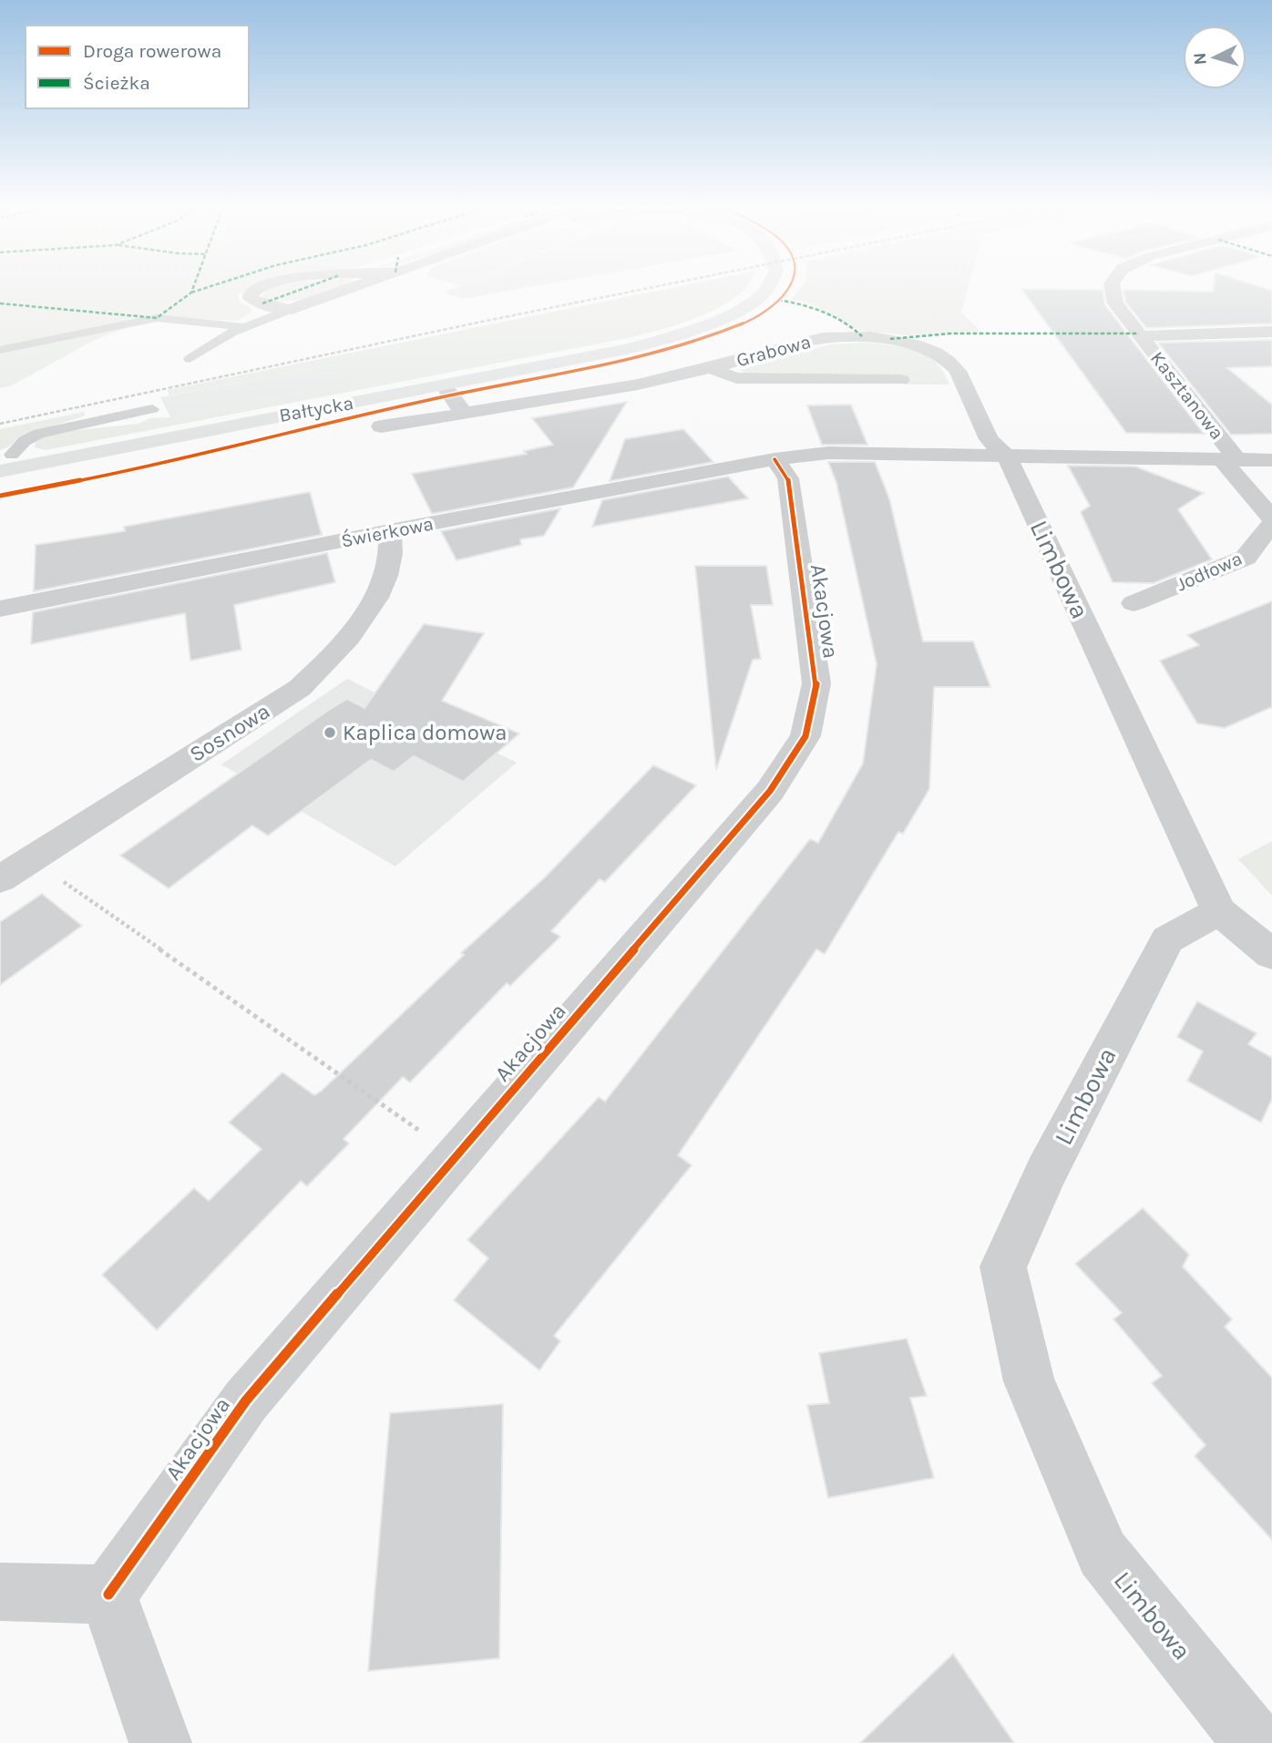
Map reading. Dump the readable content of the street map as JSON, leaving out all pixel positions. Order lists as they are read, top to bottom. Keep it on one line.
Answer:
{"streets":{"main road":["Bałtycka"],"street":["Grabowa","Kasztanowa","Świerkowa","Limbowa","Jodłowa","Akacjowa","Sosnowa"]},"crossings":[["Grabowa","Limbowa"],["Świerkowa","Akacjowa"],["Świerkowa","Sosnowa"]],"places":["Kaplica domowa"],"legend":["Droga rowerowa","Ścieżka"],"north":"left"}
